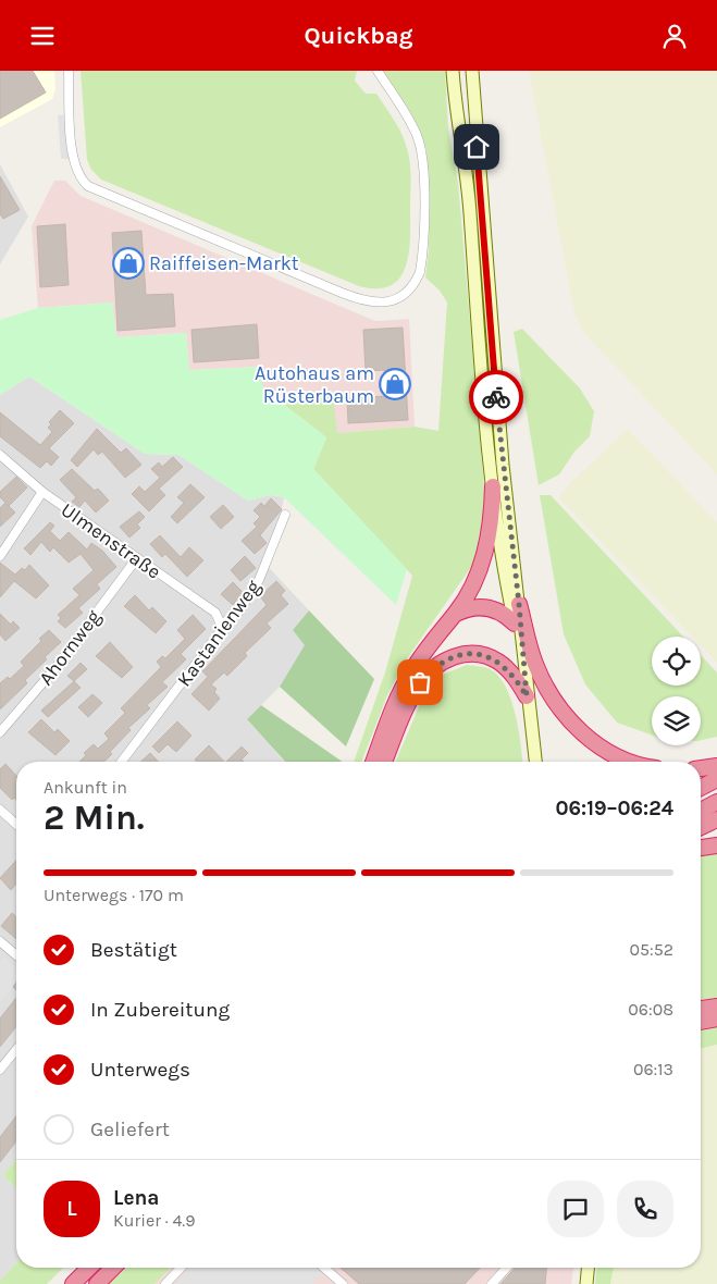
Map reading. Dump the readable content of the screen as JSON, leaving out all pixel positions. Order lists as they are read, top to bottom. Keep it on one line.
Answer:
{"streets":{"street":["Ulmenstraße","Kastanienweg","Ahornweg"]},"crossings":[["Ulmenstraße","Kastanienweg"],["Ulmenstraße","Ahornweg"]],"places":{"shop":["Raiffeisen-Markt","Autohaus am Rüsterbaum"]},"page":{"header":"Quickbag","heading":["2 Min.","Ankunft in","06:19–06:24"],"panel":["Lena","Kurier · 4.9"],"bar":"Unterwegs · 170 m","list":[["Bestätigt","05:52"],["In Zubereitung","06:08"],["Unterwegs","06:13"],"Geliefert"],"round":"L"}}
